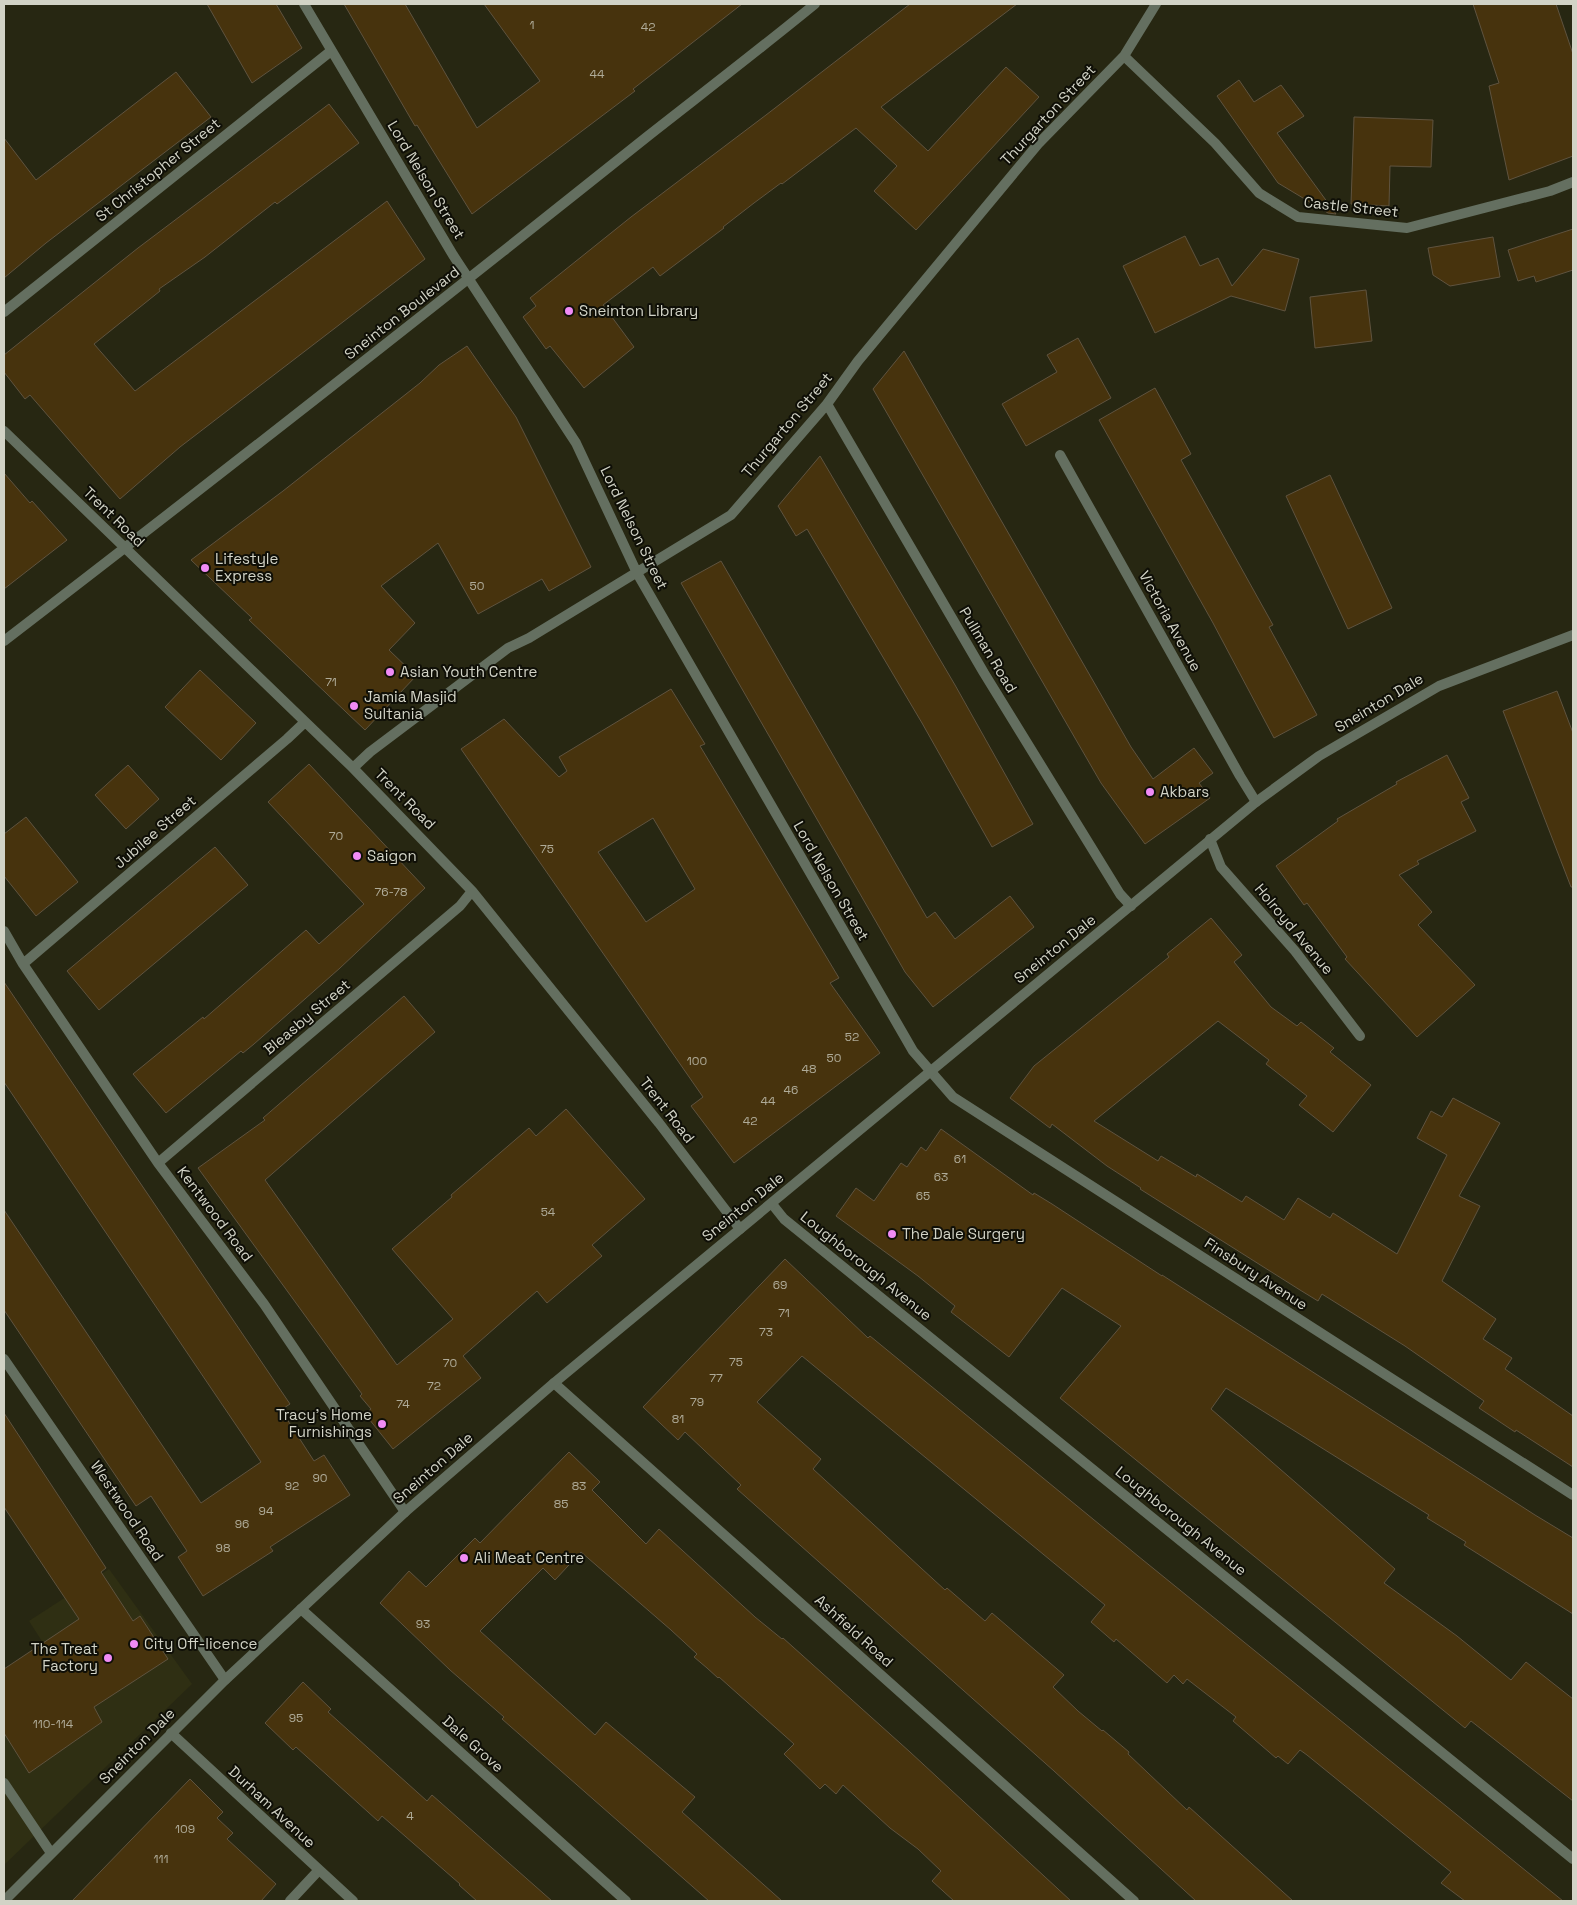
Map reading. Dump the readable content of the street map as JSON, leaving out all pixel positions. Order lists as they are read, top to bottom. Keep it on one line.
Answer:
{"streets":{"street":["Thurgarton Street","St Christopher Street","Lord Nelson Street","Castle Street","Sneinton Boulevard","Trent Road","Victoria Avenue","Pullman Road","Sneinton Dale","Jubilee Street","Holroyd Avenue","Bleasby Street","Kentwood Road","Loughborough Avenue","Finsbury Avenue","Westwood Road","Ashfield Road","Dale Grove","Durham Avenue"]},"crossings":[["Thurgarton Street","Lord Nelson Street"],["Thurgarton Street","Castle Street"],["Thurgarton Street","Trent Road"],["Thurgarton Street","Pullman Road"],["St Christopher Street","Lord Nelson Street"],["Lord Nelson Street","Sneinton Boulevard"],["Lord Nelson Street","Sneinton Dale"],["Lord Nelson Street","Finsbury Avenue"],["Sneinton Boulevard","Trent Road"],["Trent Road","Sneinton Dale"],["Trent Road","Jubilee Street"],["Trent Road","Bleasby Street"],["Victoria Avenue","Sneinton Dale"],["Pullman Road","Sneinton Dale"],["Sneinton Dale","Holroyd Avenue"],["Sneinton Dale","Kentwood Road"],["Sneinton Dale","Loughborough Avenue"],["Sneinton Dale","Finsbury Avenue"],["Sneinton Dale","Westwood Road"],["Sneinton Dale","Ashfield Road"],["Sneinton Dale","Dale Grove"],["Sneinton Dale","Durham Avenue"],["Jubilee Street","Kentwood Road"],["Bleasby Street","Kentwood Road"]],"places":["Sneinton Library","Lifestyle Express","Asian Youth Centre","Jamia Masjid Sultania","Akbars","Saigon","The Dale Surgery","Tracy's Home Furnishings","Ali Meat Centre","City Off-licence","The Treat Factory"],"house_numbers":["1","42","44","50","71","70","75","76-78","52","50","100","48","46","44","42","61","63","65","54","69","71","73","75","70","77","72","79","74","81","90","92","83","85","94","96","98","93","95","110-114","4","109","111"]}
